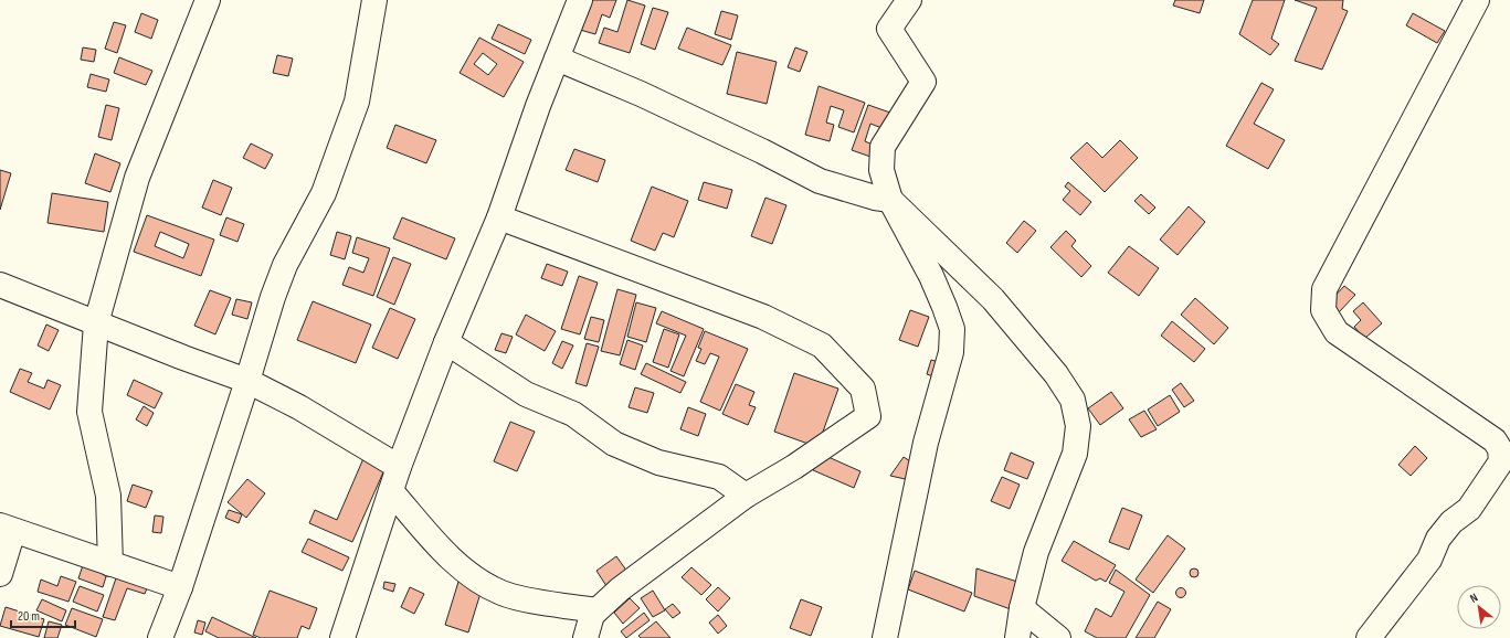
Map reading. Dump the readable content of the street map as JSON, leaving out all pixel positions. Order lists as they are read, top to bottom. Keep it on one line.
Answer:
{"scale_bar":"20 m","north":"top left"}
